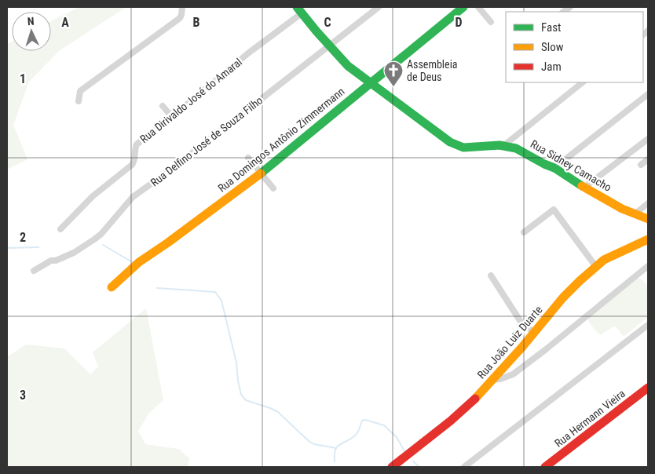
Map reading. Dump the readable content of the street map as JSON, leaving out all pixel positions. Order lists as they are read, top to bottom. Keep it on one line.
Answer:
{"streets":{"street":["Rua Dirivaldo José do Amaral","Rua Domingos Antônio Zimmermann","Rua Delfino José de Souza Filho","Rua Sidney Camacho","Rua João Luiz Duarte","Rua Hermann Vieira"]},"crossings":[["Rua Dirivaldo José do Amaral","Rua Sidney Camacho"],["Rua Domingos Antônio Zimmermann","Rua Sidney Camacho"],["Rua Delfino José de Souza Filho","Rua Sidney Camacho"]],"places":{"church":["Assembleia de Deus"]},"legend":["Fast","Slow","Jam"],"north":"top","grid":{"columns":["A","B","C","D"],"rows":["1","2","3"]}}
